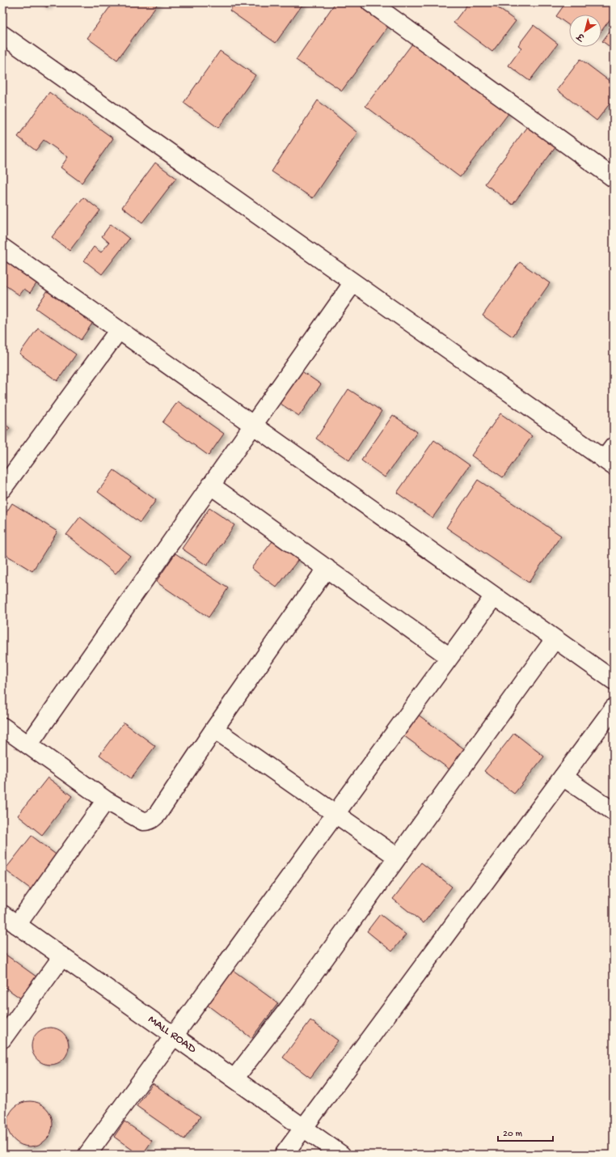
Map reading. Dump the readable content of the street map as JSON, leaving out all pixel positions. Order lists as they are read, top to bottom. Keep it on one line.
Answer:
{"streets":{"street":["MALL ROAD"]},"scale_bar":"20 m","north":"bottom left"}
